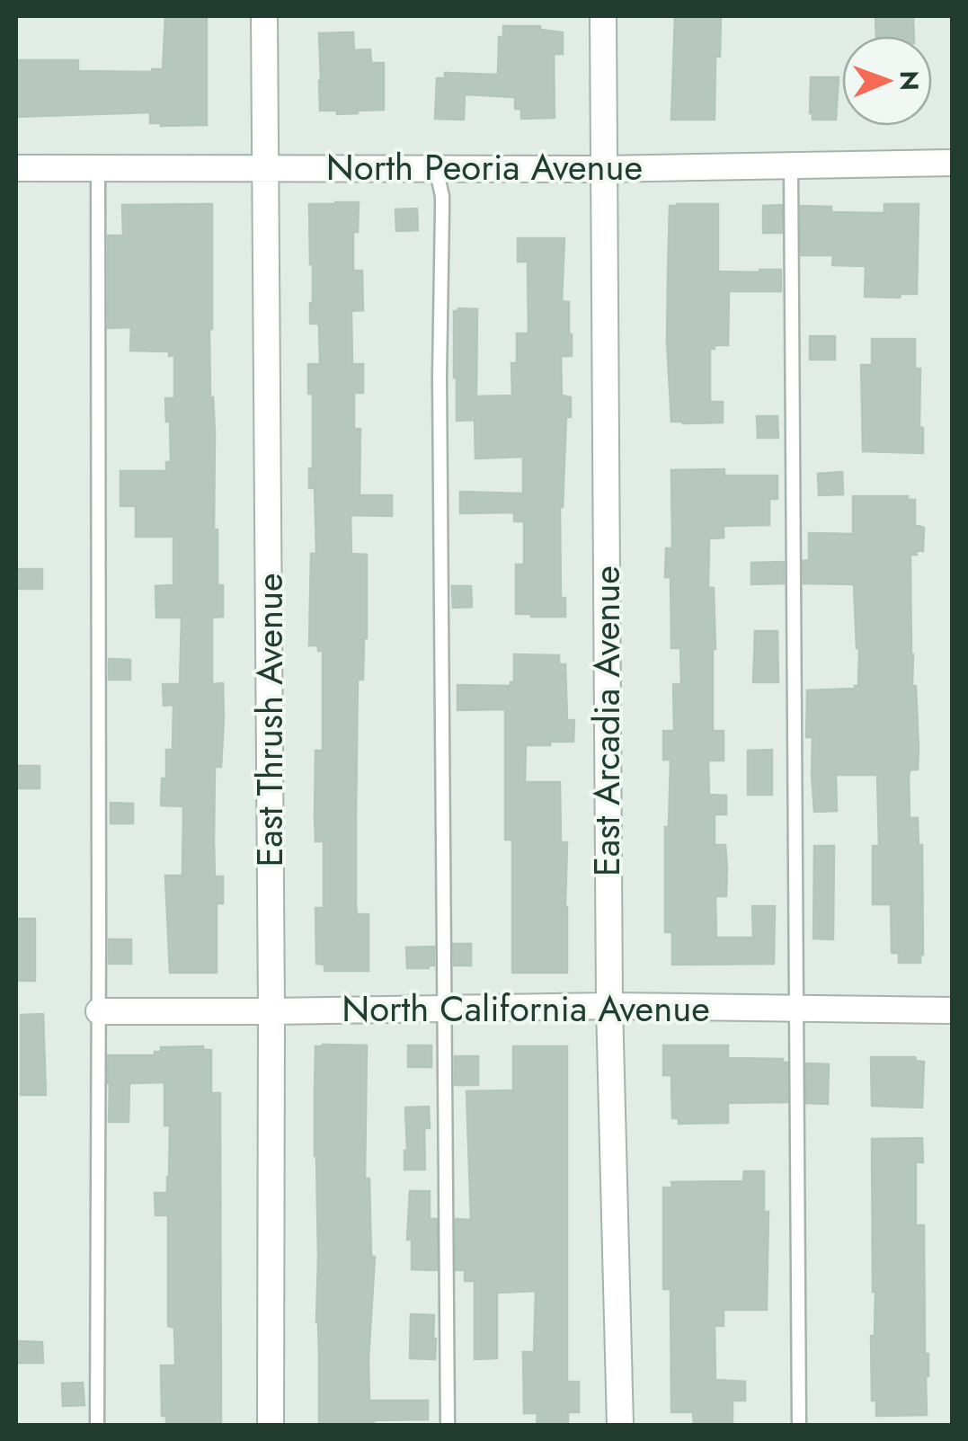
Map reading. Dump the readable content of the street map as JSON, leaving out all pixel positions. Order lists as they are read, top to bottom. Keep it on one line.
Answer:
{"streets":{"street":["North Peoria Avenue","East Thrush Avenue","East Arcadia Avenue","North California Avenue"]},"crossings":[["North Peoria Avenue","East Thrush Avenue"],["North Peoria Avenue","East Arcadia Avenue"],["East Thrush Avenue","North California Avenue"],["East Arcadia Avenue","North California Avenue"]],"north":"right"}
